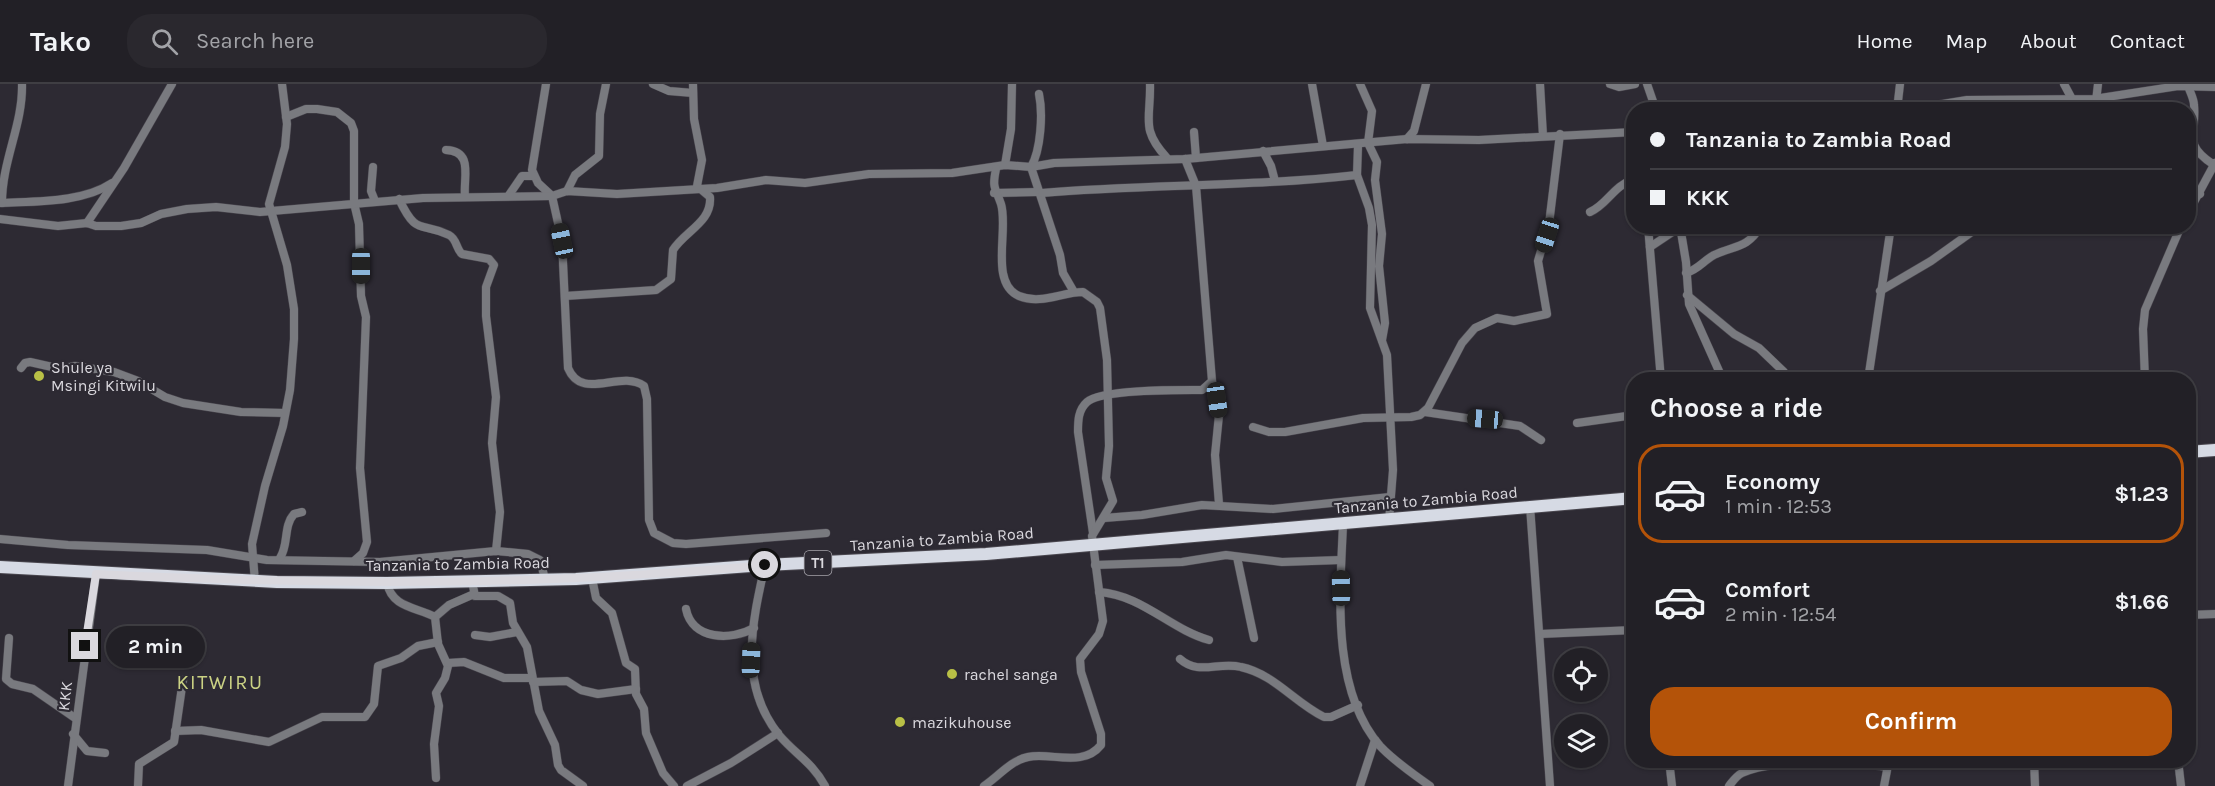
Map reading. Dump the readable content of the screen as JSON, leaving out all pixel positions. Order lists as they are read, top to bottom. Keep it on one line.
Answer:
{"streets":{"highway":["Tanzania to Zambia Road","T1"],"street":["KKK"]},"crossings":[["Tanzania to Zambia Road","KKK"]],"districts":["KITWIRU"],"places":["Shule ya Msingi Kitwilu","rachel sanga","mazikuhouse"],"page":{"header":"Tako","search":"Search here","nav":["Home","Map","About","Contact"],"banner":["Tanzania to Zambia Road","KKK"],"heading":"Choose a ride","list":[{"name":"Economy","note":"1 min · 12:53","value":"$1.23"},{"name":"Comfort","note":"2 min · 12:54","value":"$1.66"}],"bubble":"2 min","buttons":"Confirm"}}
